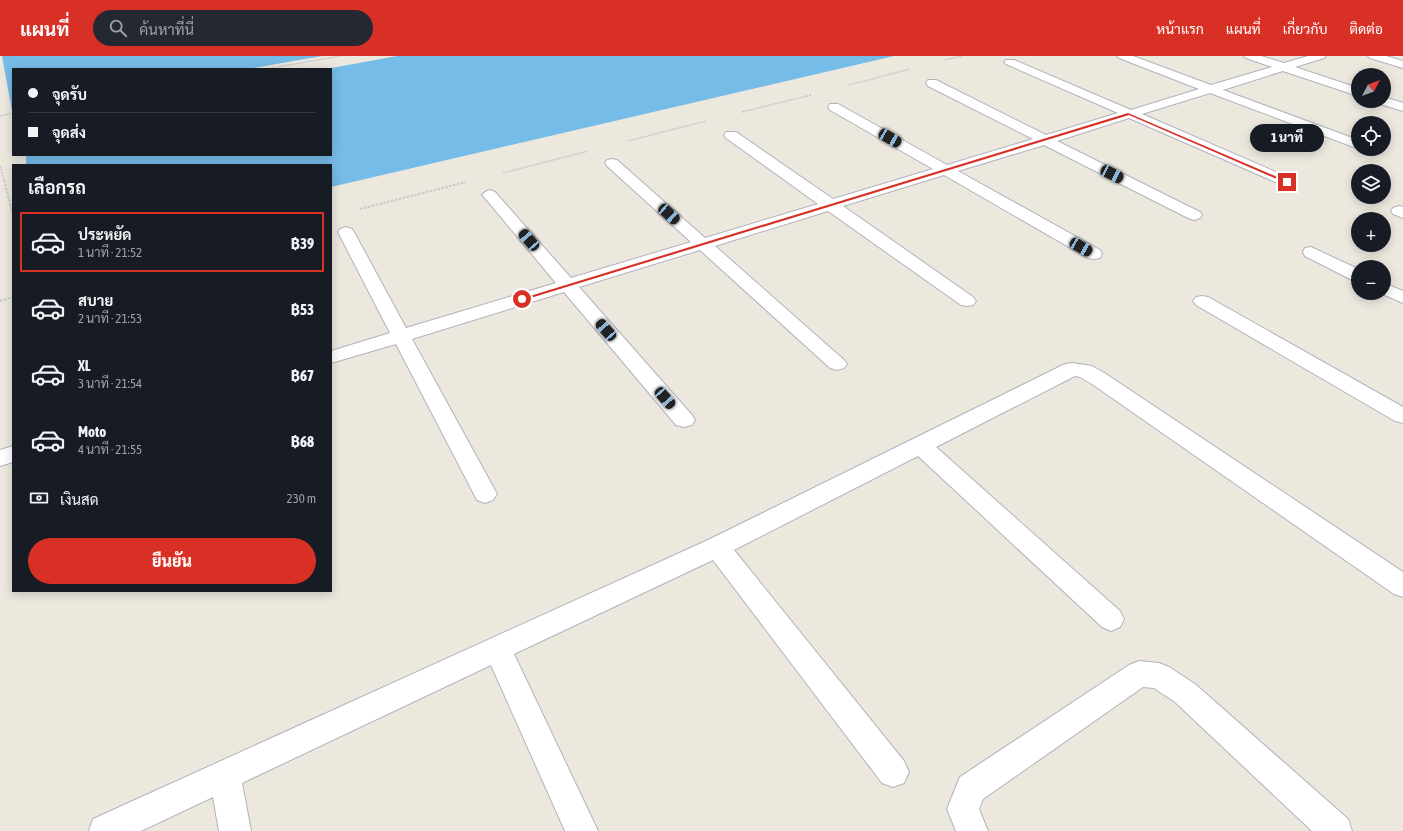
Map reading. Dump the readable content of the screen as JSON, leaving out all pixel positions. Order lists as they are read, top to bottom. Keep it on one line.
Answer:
{"north":"top right","page":{"header":"แผนที่","search":"ค้นหาที่นี่","nav":["หน้าแรก","แผนที่","เกี่ยวกับ","ติดต่อ"],"map_buttons":["+","−"],"banner":["จุดรับ","จุดส่ง"],"bubble":"1 นาที","heading":"เลือกรถ","list":[{"name":"ประหยัด","note":"1 นาที · 21:52","value":"฿39"},{"name":"สบาย","note":"2 นาที · 21:53","value":"฿53"},{"name":"XL","note":"3 นาที · 21:54","value":"฿67"},{"name":"Moto","note":"4 นาที · 21:55","value":"฿68"}],"pay":["เงินสด","230 m"],"buttons":"ยืนยัน"}}
